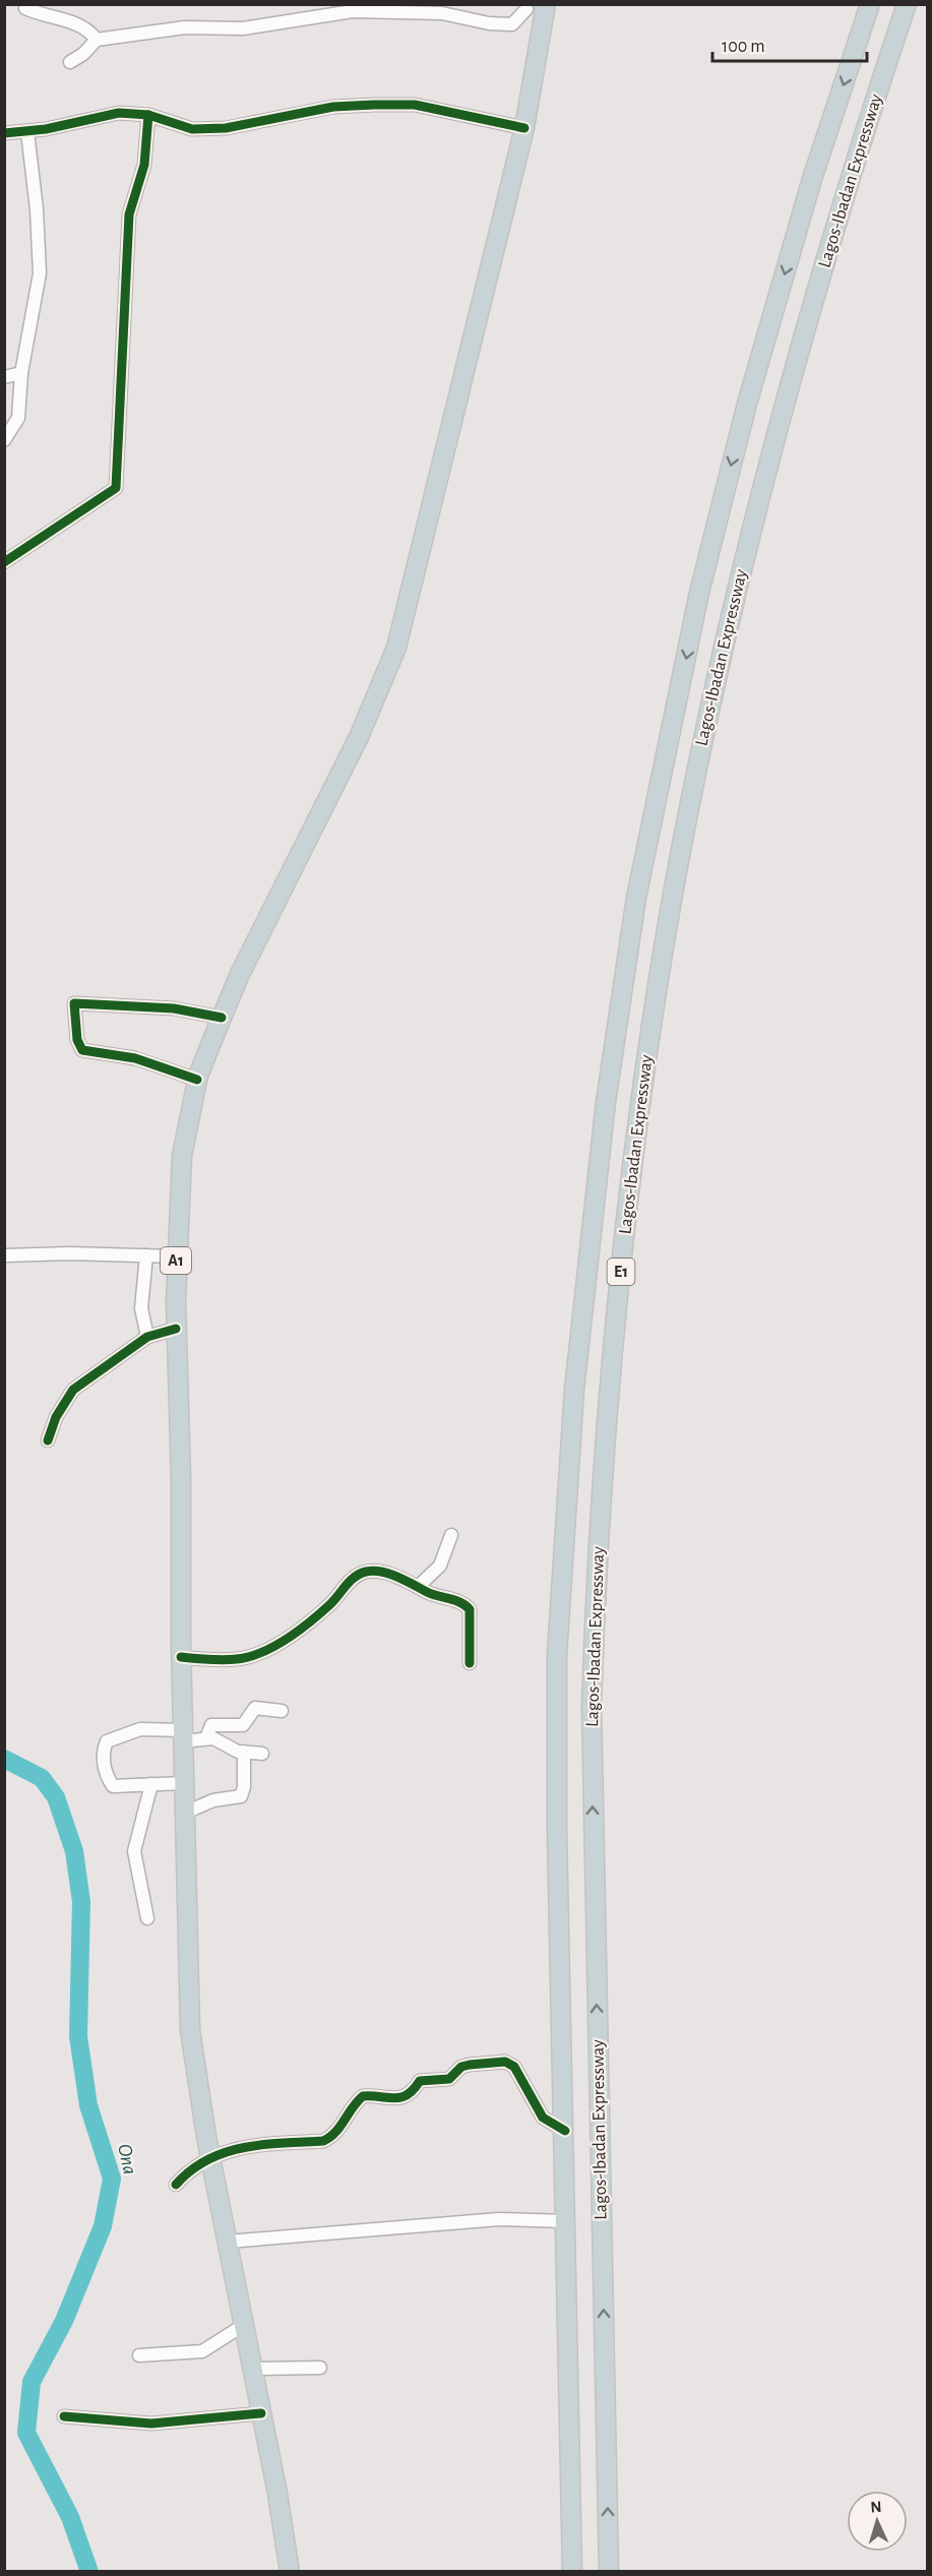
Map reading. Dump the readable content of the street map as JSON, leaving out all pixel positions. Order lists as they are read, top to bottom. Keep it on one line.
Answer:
{"streets":{"highway":["Lagos-Ibadan Expressway","A1","E1"]},"water":["Ona"],"scale_bar":"100 m","north":"top"}
